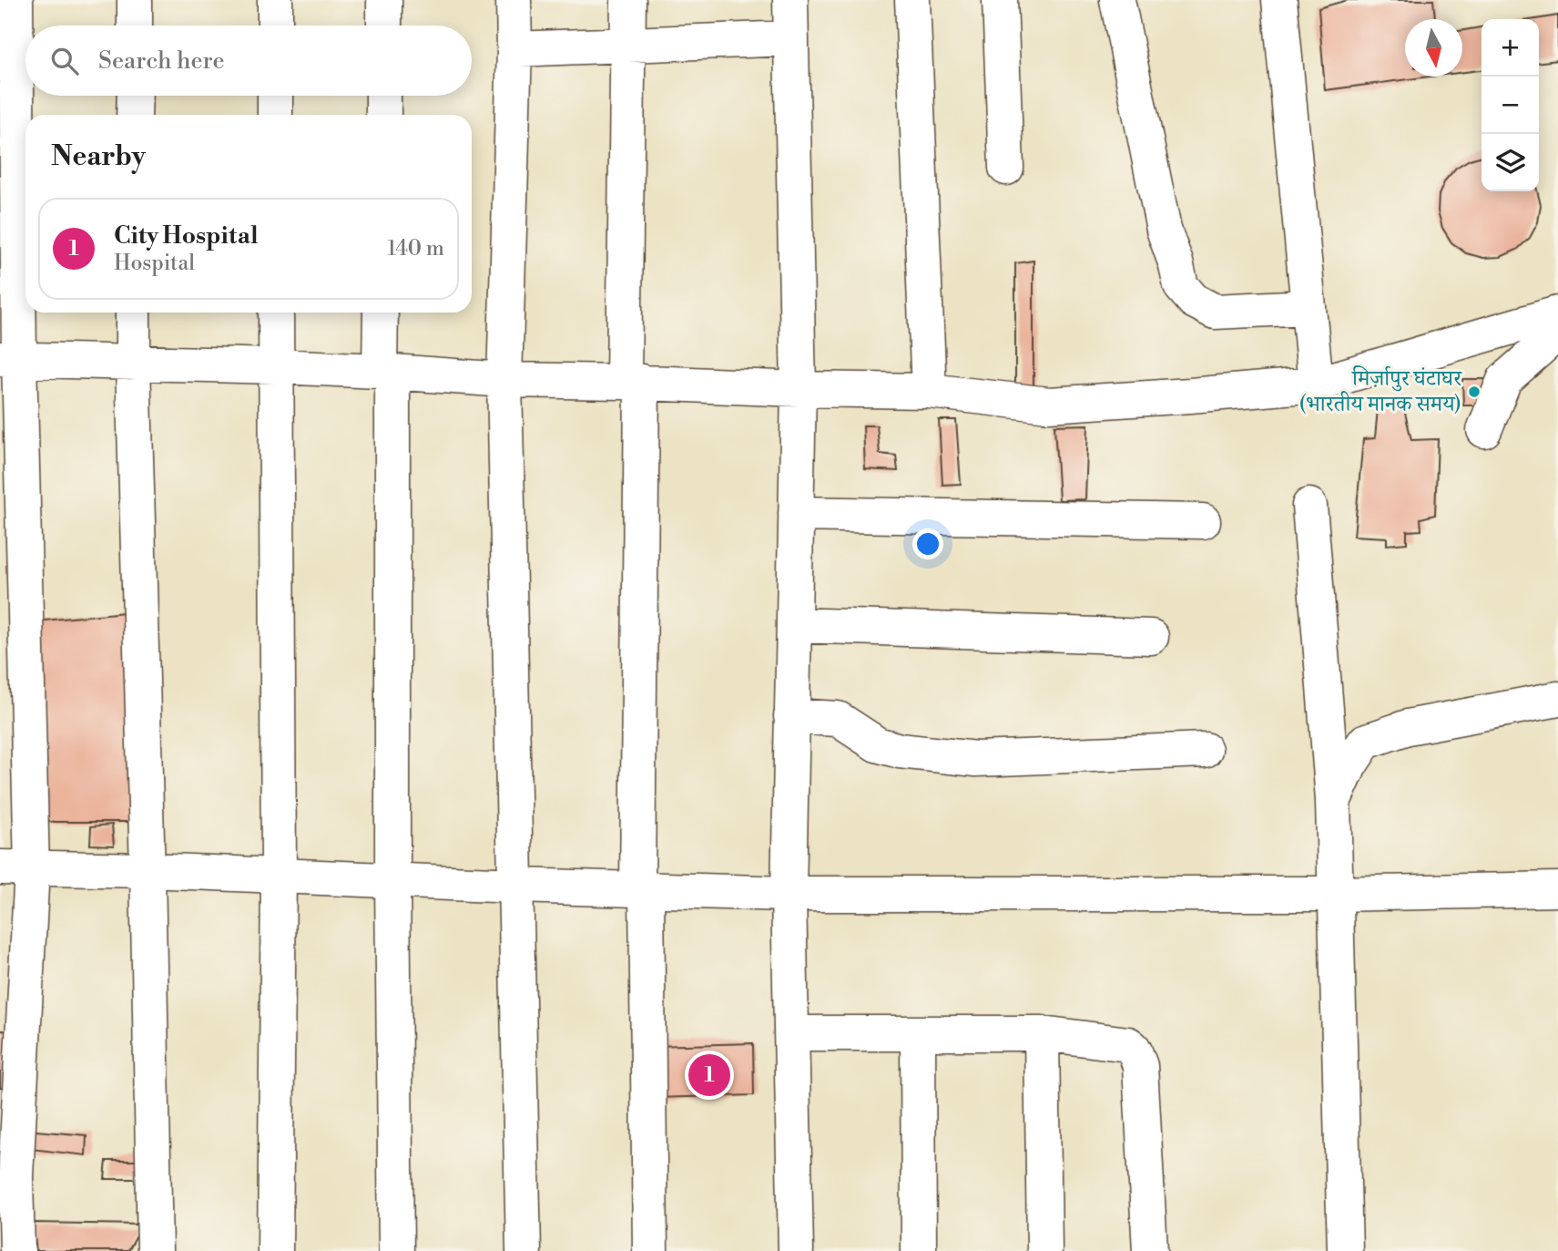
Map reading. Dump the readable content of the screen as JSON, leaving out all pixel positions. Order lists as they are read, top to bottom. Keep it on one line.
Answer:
{"places":["मिर्ज़ापुर घंटाघर (भारतीय मानक समय)"],"north":"bottom","page":{"map_buttons":["+","−"],"search":"Search here","heading":"Nearby","list":[{"mark":"1","name":"City Hospital","note":"Hospital","value":"140 m"}],"pins":"1"}}
